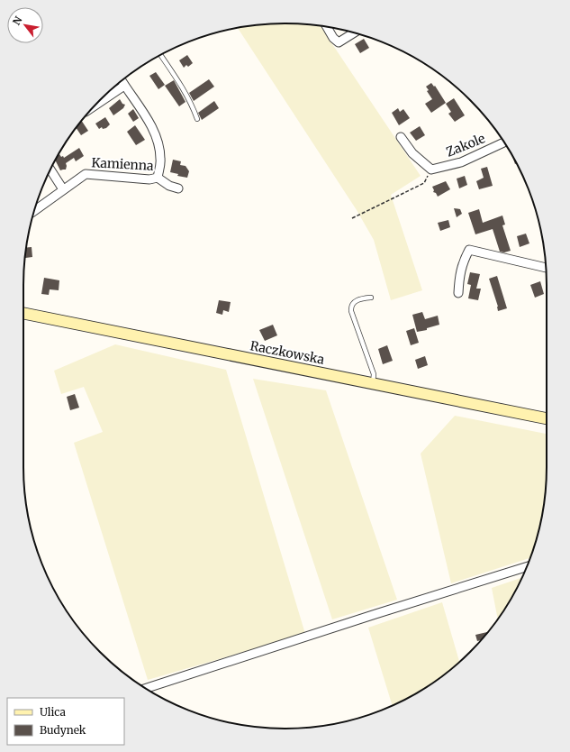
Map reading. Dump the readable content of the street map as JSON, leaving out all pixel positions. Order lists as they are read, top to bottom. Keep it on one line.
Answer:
{"streets":{"street":["Zakole","Kamienna","Raczkowska"]},"legend":["Ulica","Budynek"],"north":"top left"}
